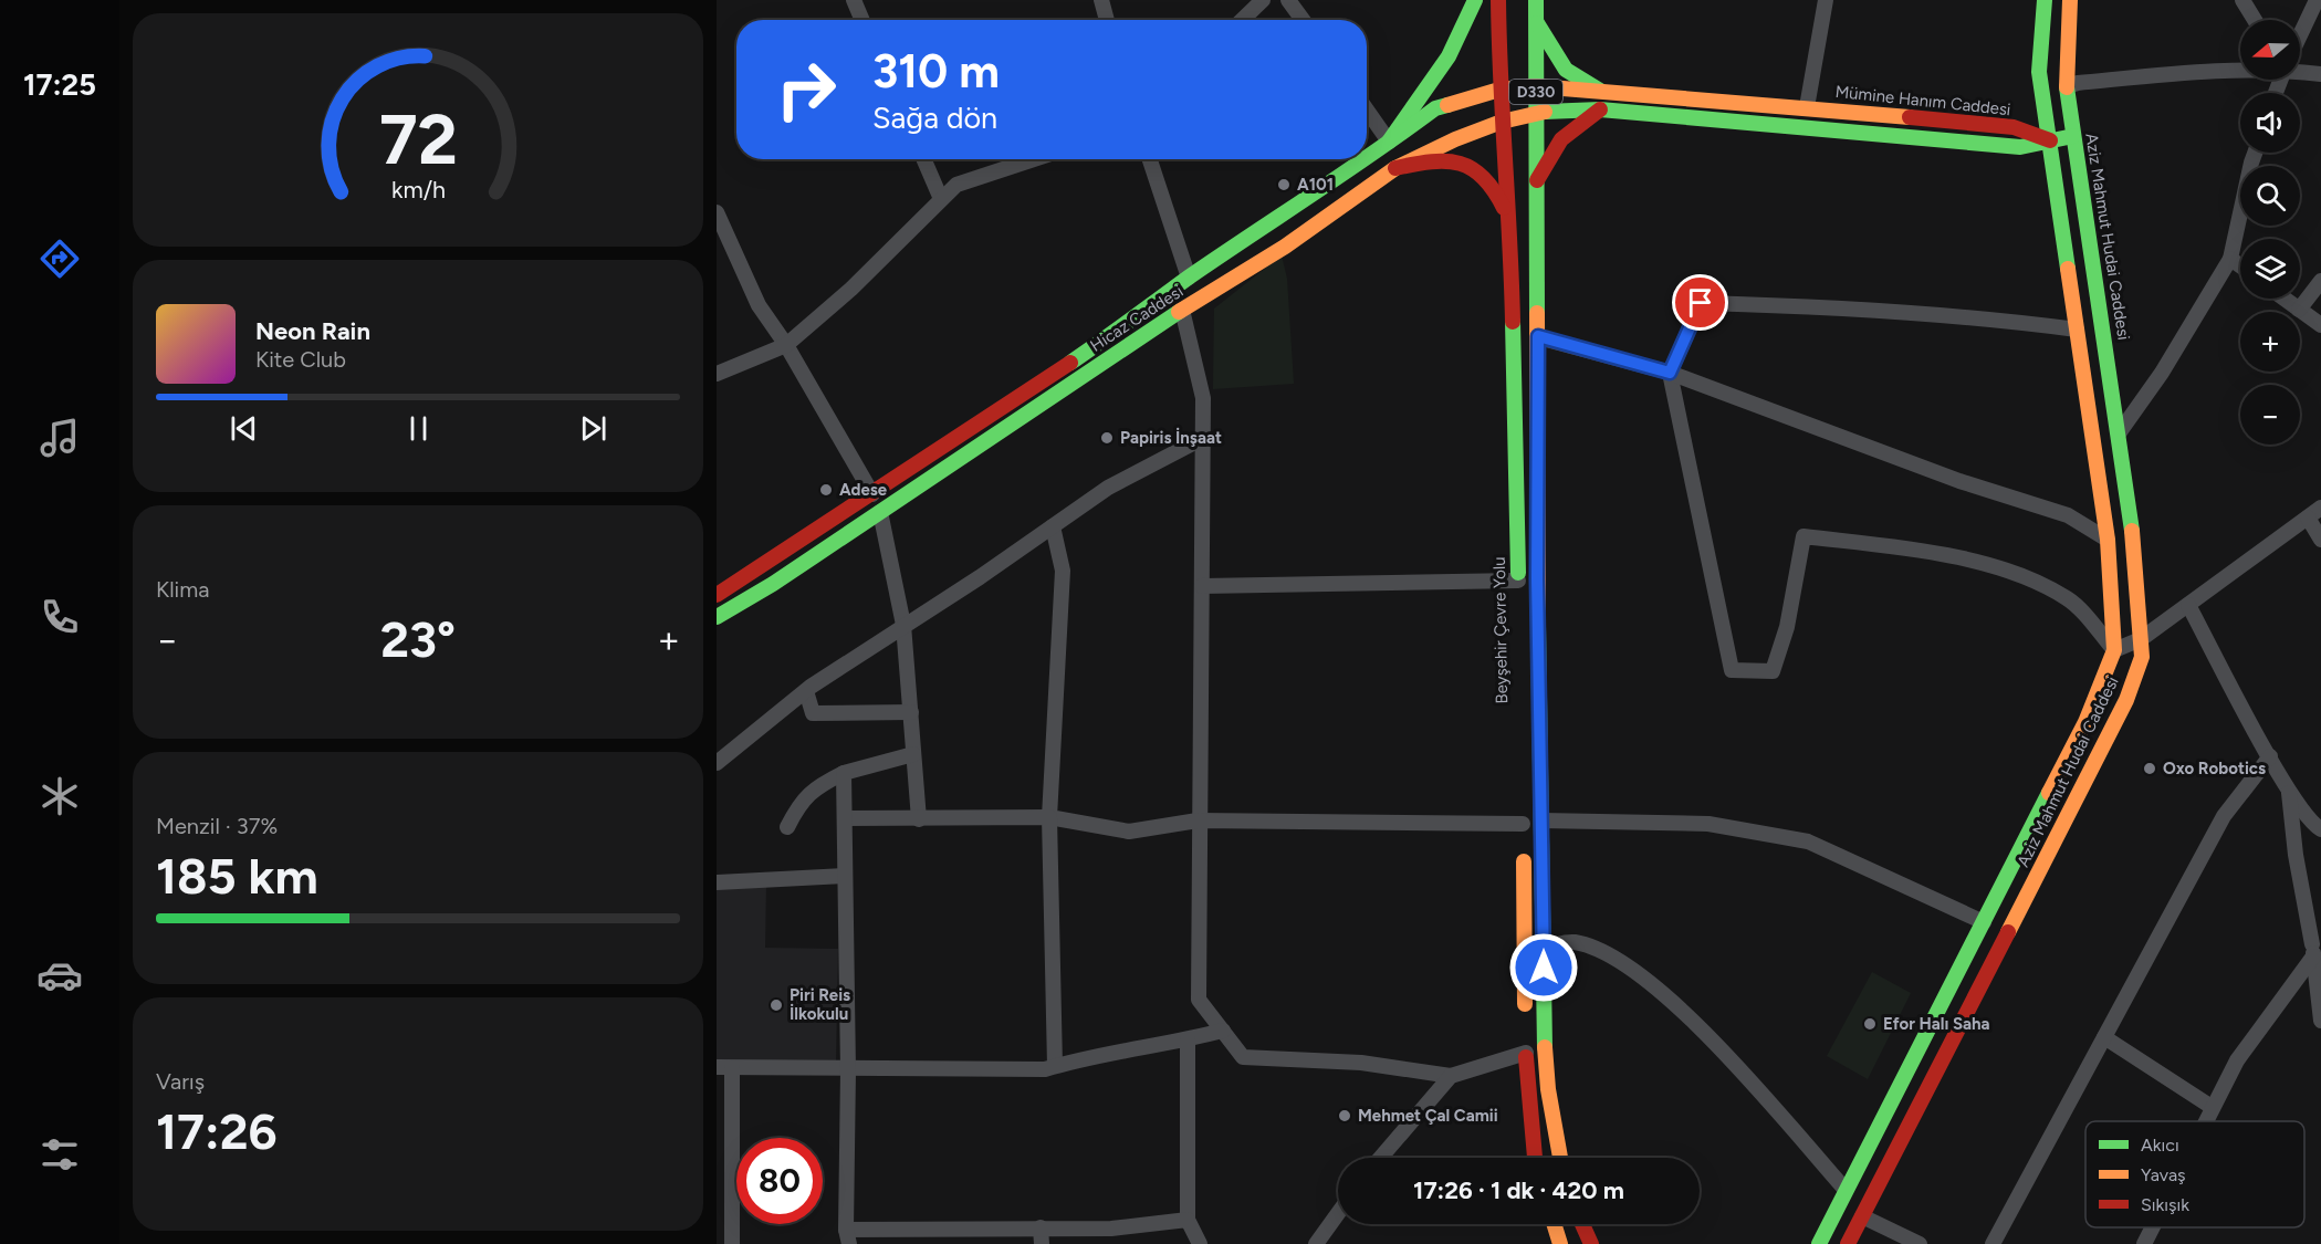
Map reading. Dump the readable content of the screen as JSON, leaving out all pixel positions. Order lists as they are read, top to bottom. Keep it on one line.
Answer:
{"streets":{"main road":["D330","Mümine Hanım Caddesi","Aziz Mahmut Hudai Caddesi","Hicaz Caddesi","Beyşehir Çevre Yolu"]},"crossings":[["D330","Mümine Hanım Caddesi"],["D330","Hicaz Caddesi"],["D330","Beyşehir Çevre Yolu"],["Mümine Hanım Caddesi","Aziz Mahmut Hudai Caddesi"],["Mümine Hanım Caddesi","Hicaz Caddesi"],["Hicaz Caddesi","Beyşehir Çevre Yolu"]],"places":["A101","Papiris İnşaat","Adese","Oxo Robotics","Piri Reis İlkokulu","Efor Halı Saha","Mehmet Çal Camii"],"legend":["Akıcı","Yavaş","Sıkışık"],"north":"left","page":{"tabs":"17:25","map_buttons":["+","−"],"turn":["310 m","Sağa dön"],"song":["Neon Rain","Kite Club"],"tile":["Klima",["Menzil · 37%","185 km"],["Varış","17:26"]],"heat":["−","23°","+"],"limit":"80","trip":"17:26 · 1 dk · 420 m","gauge":["72","km/h"]}}
